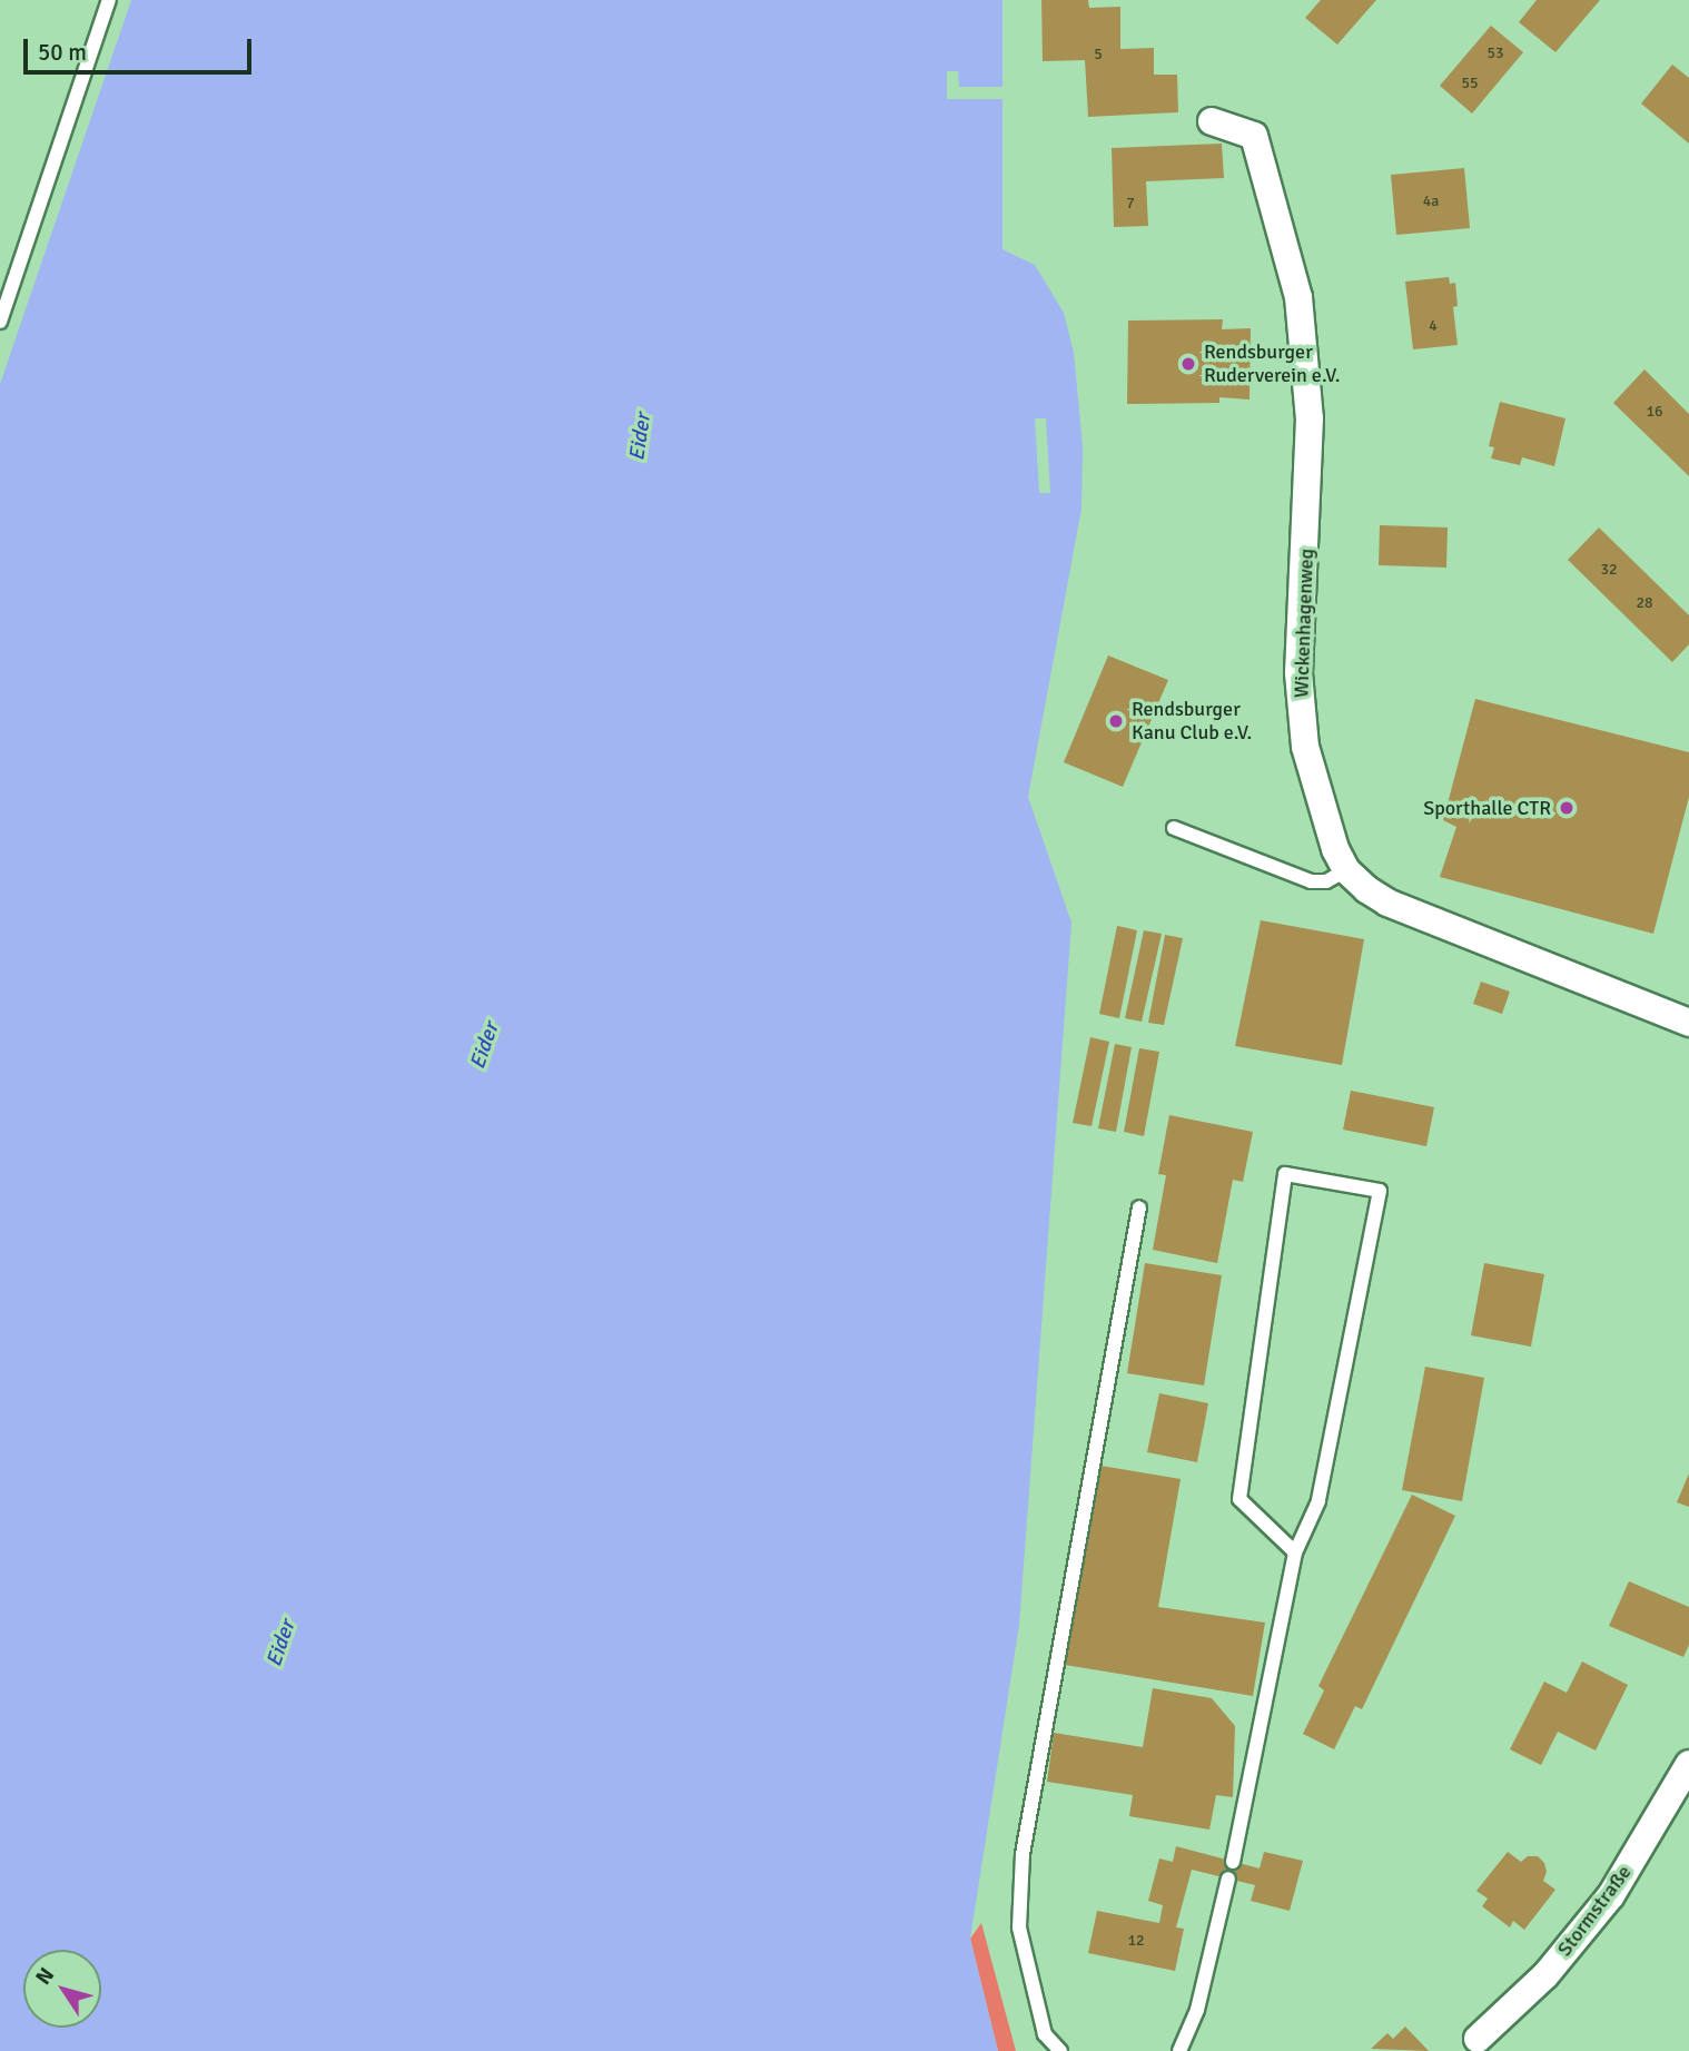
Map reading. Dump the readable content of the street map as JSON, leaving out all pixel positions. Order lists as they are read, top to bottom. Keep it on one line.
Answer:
{"streets":{"street":["Wickenhagenweg","Stormstraße"]},"water":["Eider"],"places":["Rendsburger Ruderverein e.V.","Rendsburger Kanu Club e.V.","Sporthalle CTR"],"house_numbers":["53","5","55","4a","7","4","16","32","28","12"],"scale_bar":"50 m","north":"top left"}
